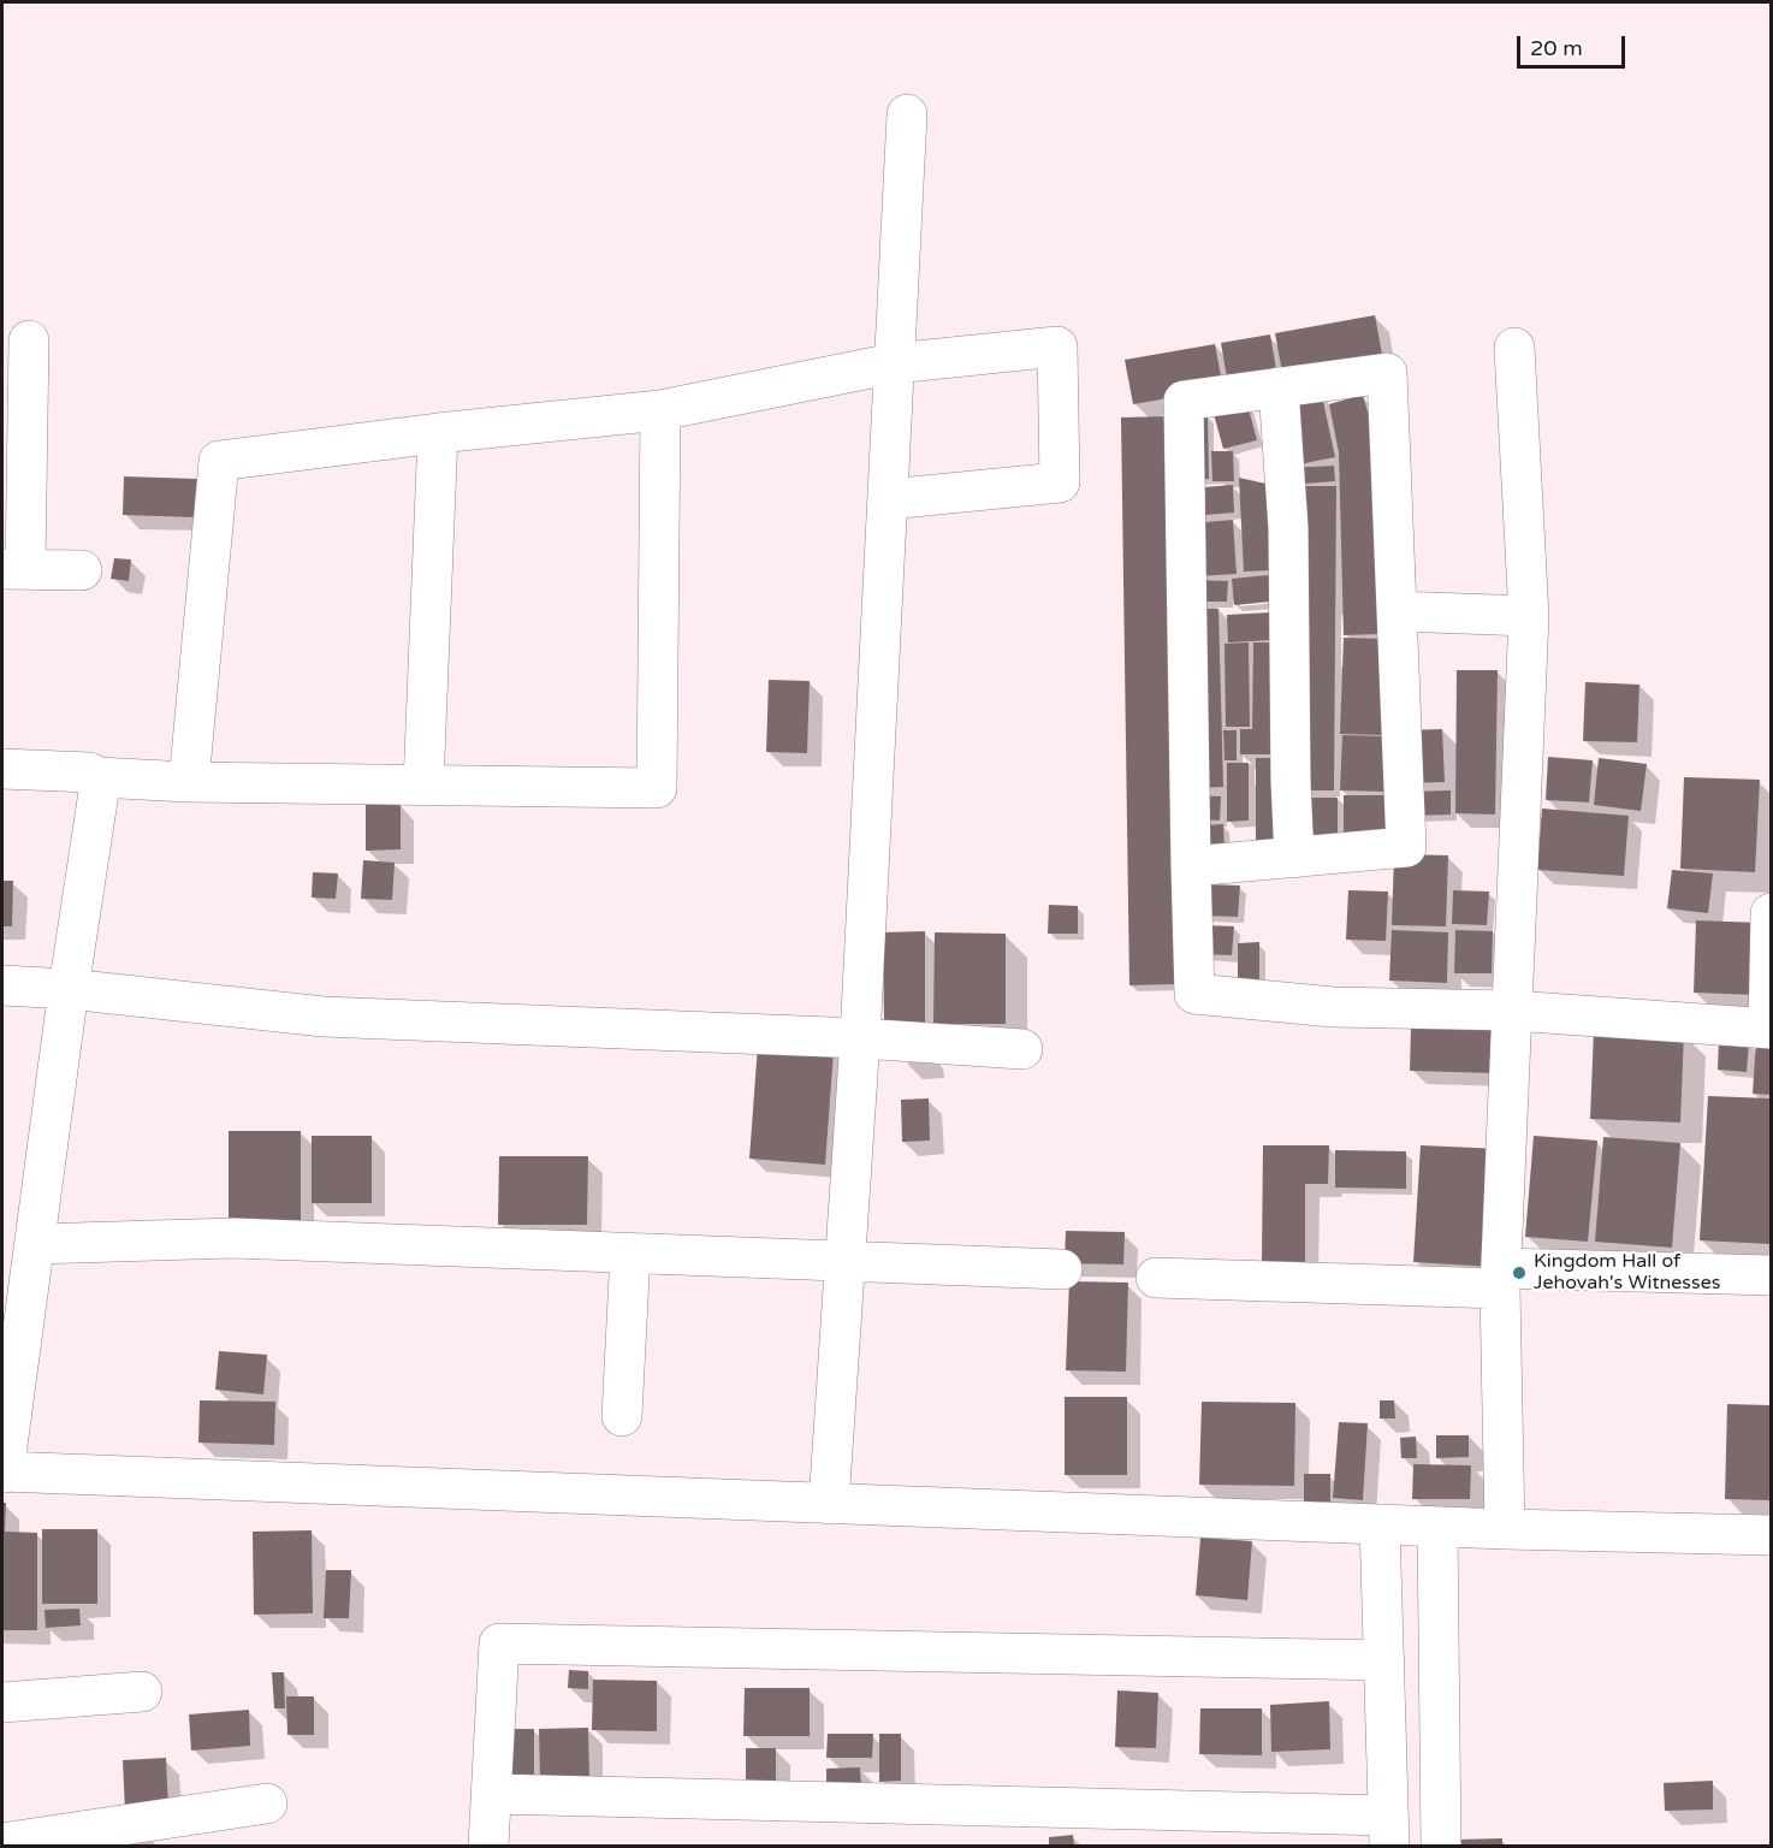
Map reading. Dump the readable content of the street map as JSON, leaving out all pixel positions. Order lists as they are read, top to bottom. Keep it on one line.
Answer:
{"places":["Kingdom Hall of Jehovah's Witnesses"],"scale_bar":"20 m"}
